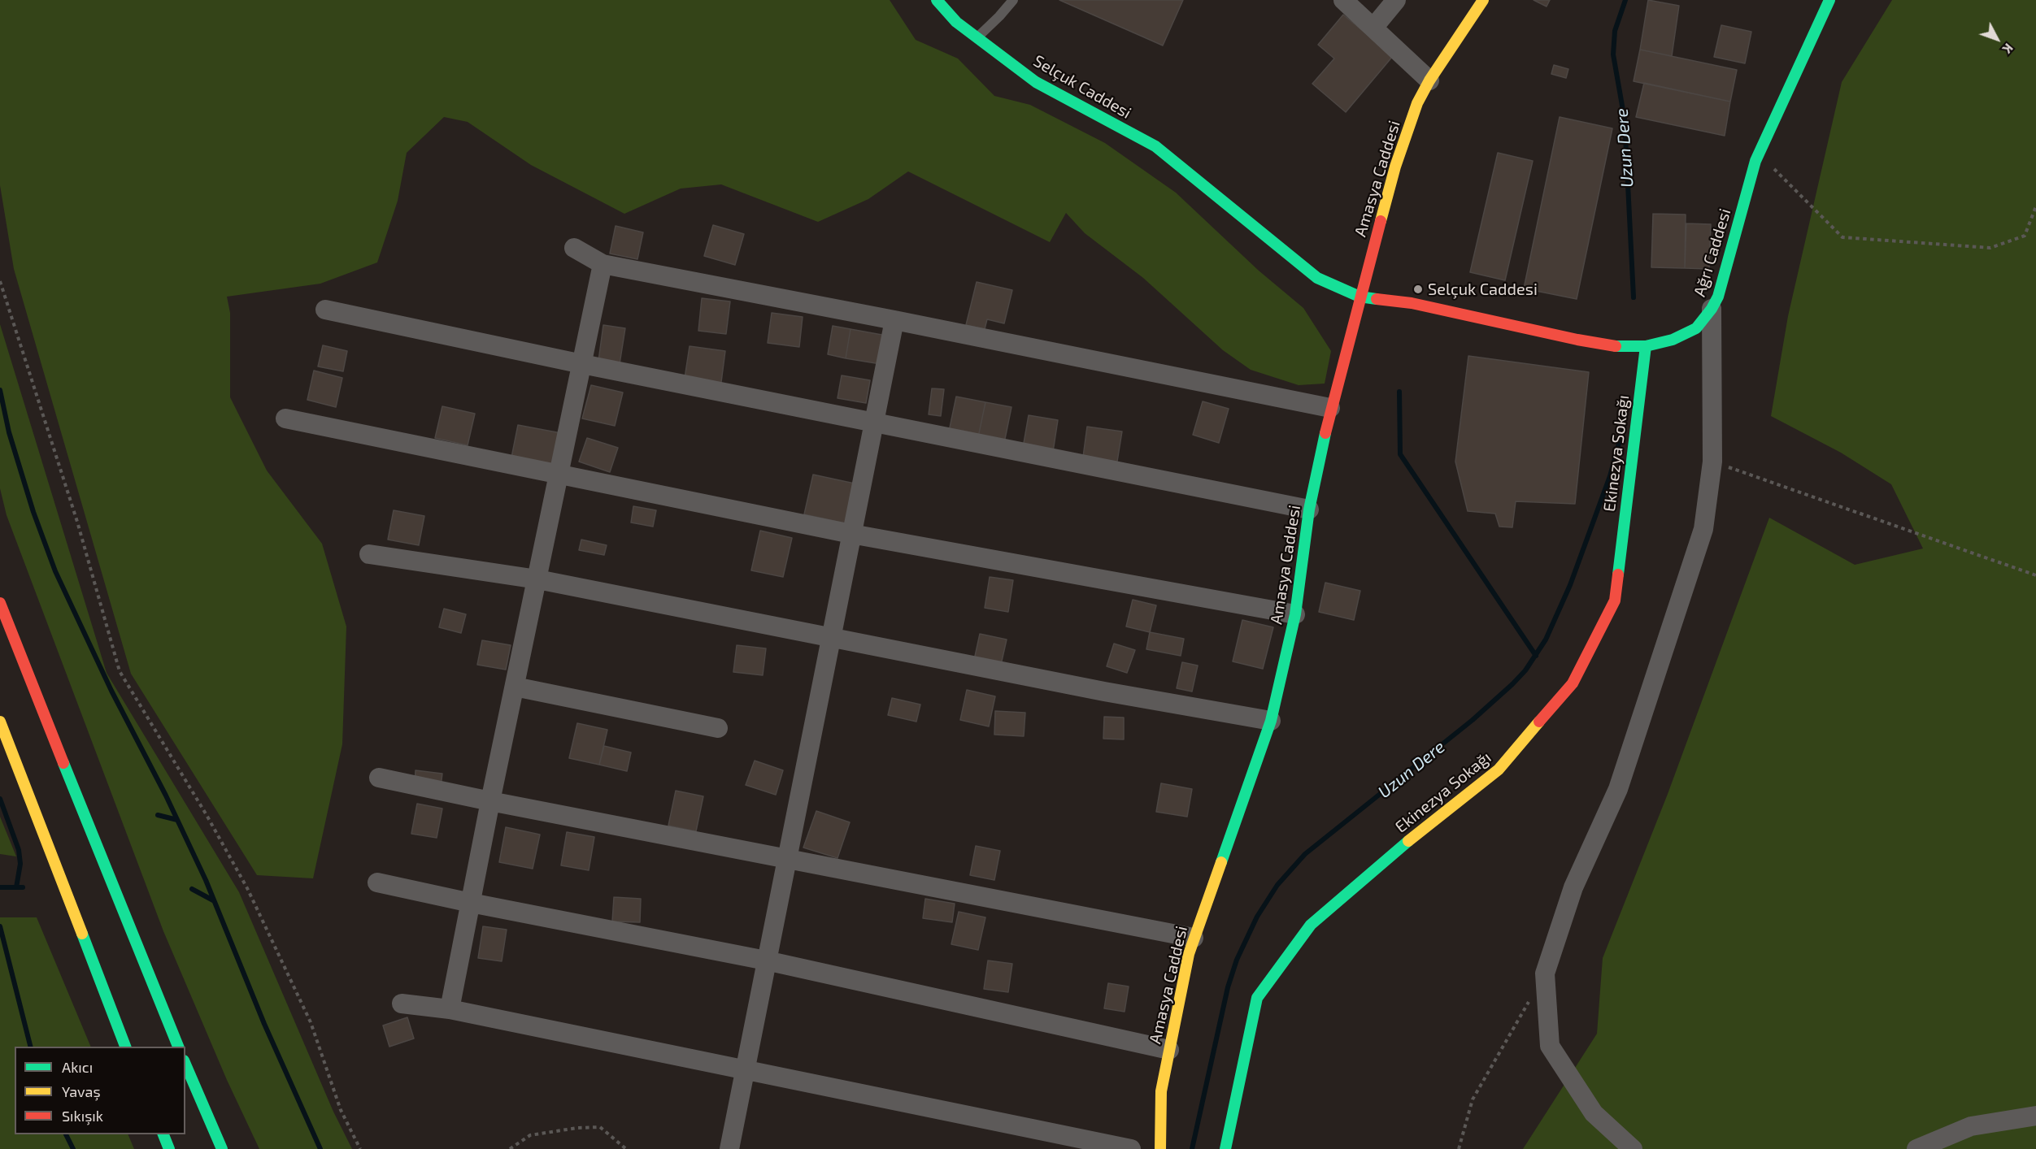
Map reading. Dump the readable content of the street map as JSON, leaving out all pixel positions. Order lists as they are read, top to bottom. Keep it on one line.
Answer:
{"streets":{"main road":["Selçuk Caddesi","Amasya Caddesi","Ağrı Caddesi","Ekinezya Sokağı"]},"crossings":[["Selçuk Caddesi","Amasya Caddesi"],["Selçuk Caddesi","Ağrı Caddesi"],["Amasya Caddesi","Ağrı Caddesi"],["Ağrı Caddesi","Ekinezya Sokağı"]],"water":["Uzun Dere"],"places":["Selçuk Caddesi"],"legend":["Akıcı","Yavaş","Sıkışık"],"north":"bottom right"}
